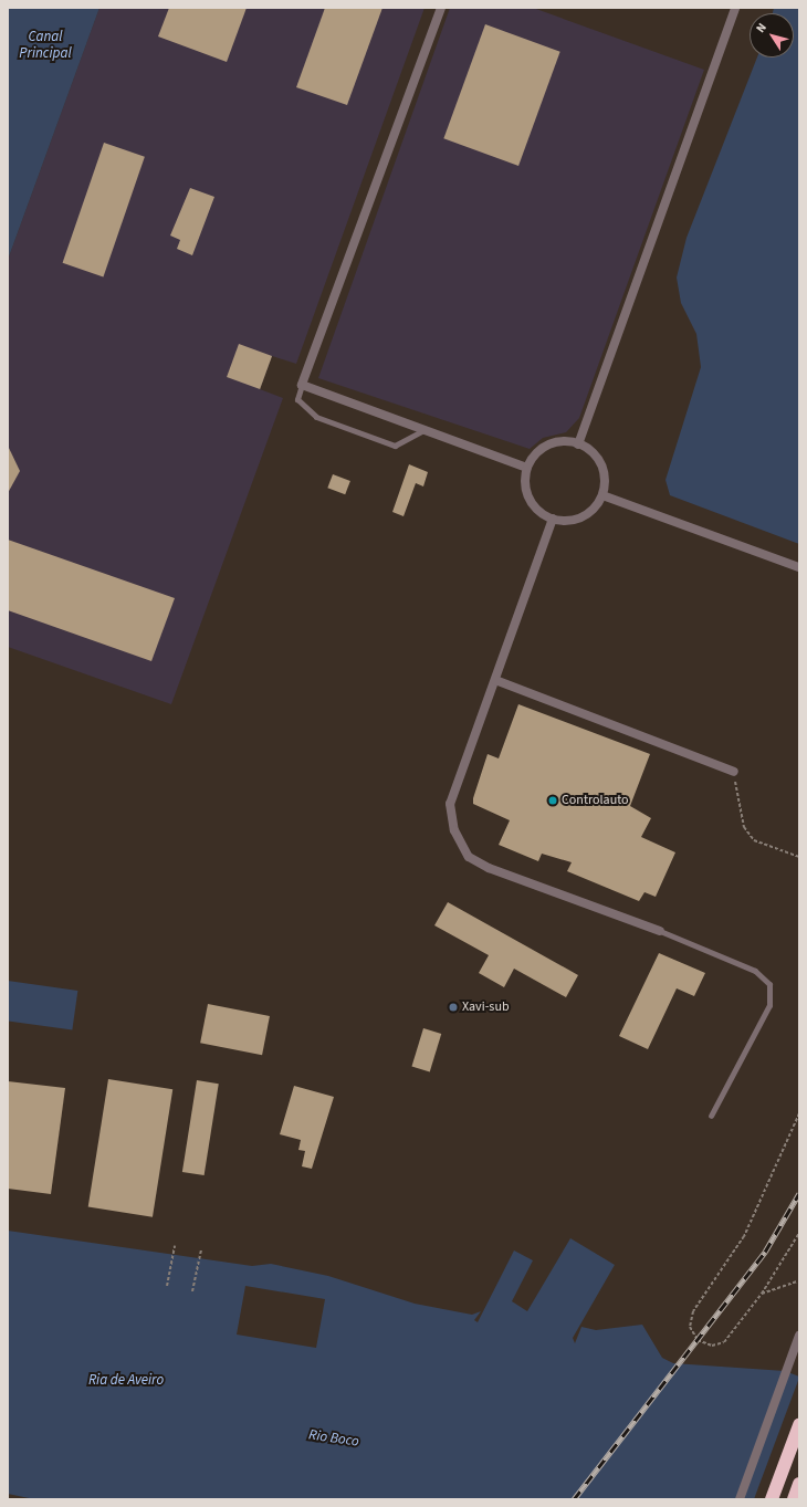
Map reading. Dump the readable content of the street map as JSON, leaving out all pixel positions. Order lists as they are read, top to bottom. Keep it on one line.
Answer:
{"water":["Canal Principal","Ria de Aveiro","Rio Boco"],"places":["Controlauto","Xavi-sub"],"north":"top left"}
